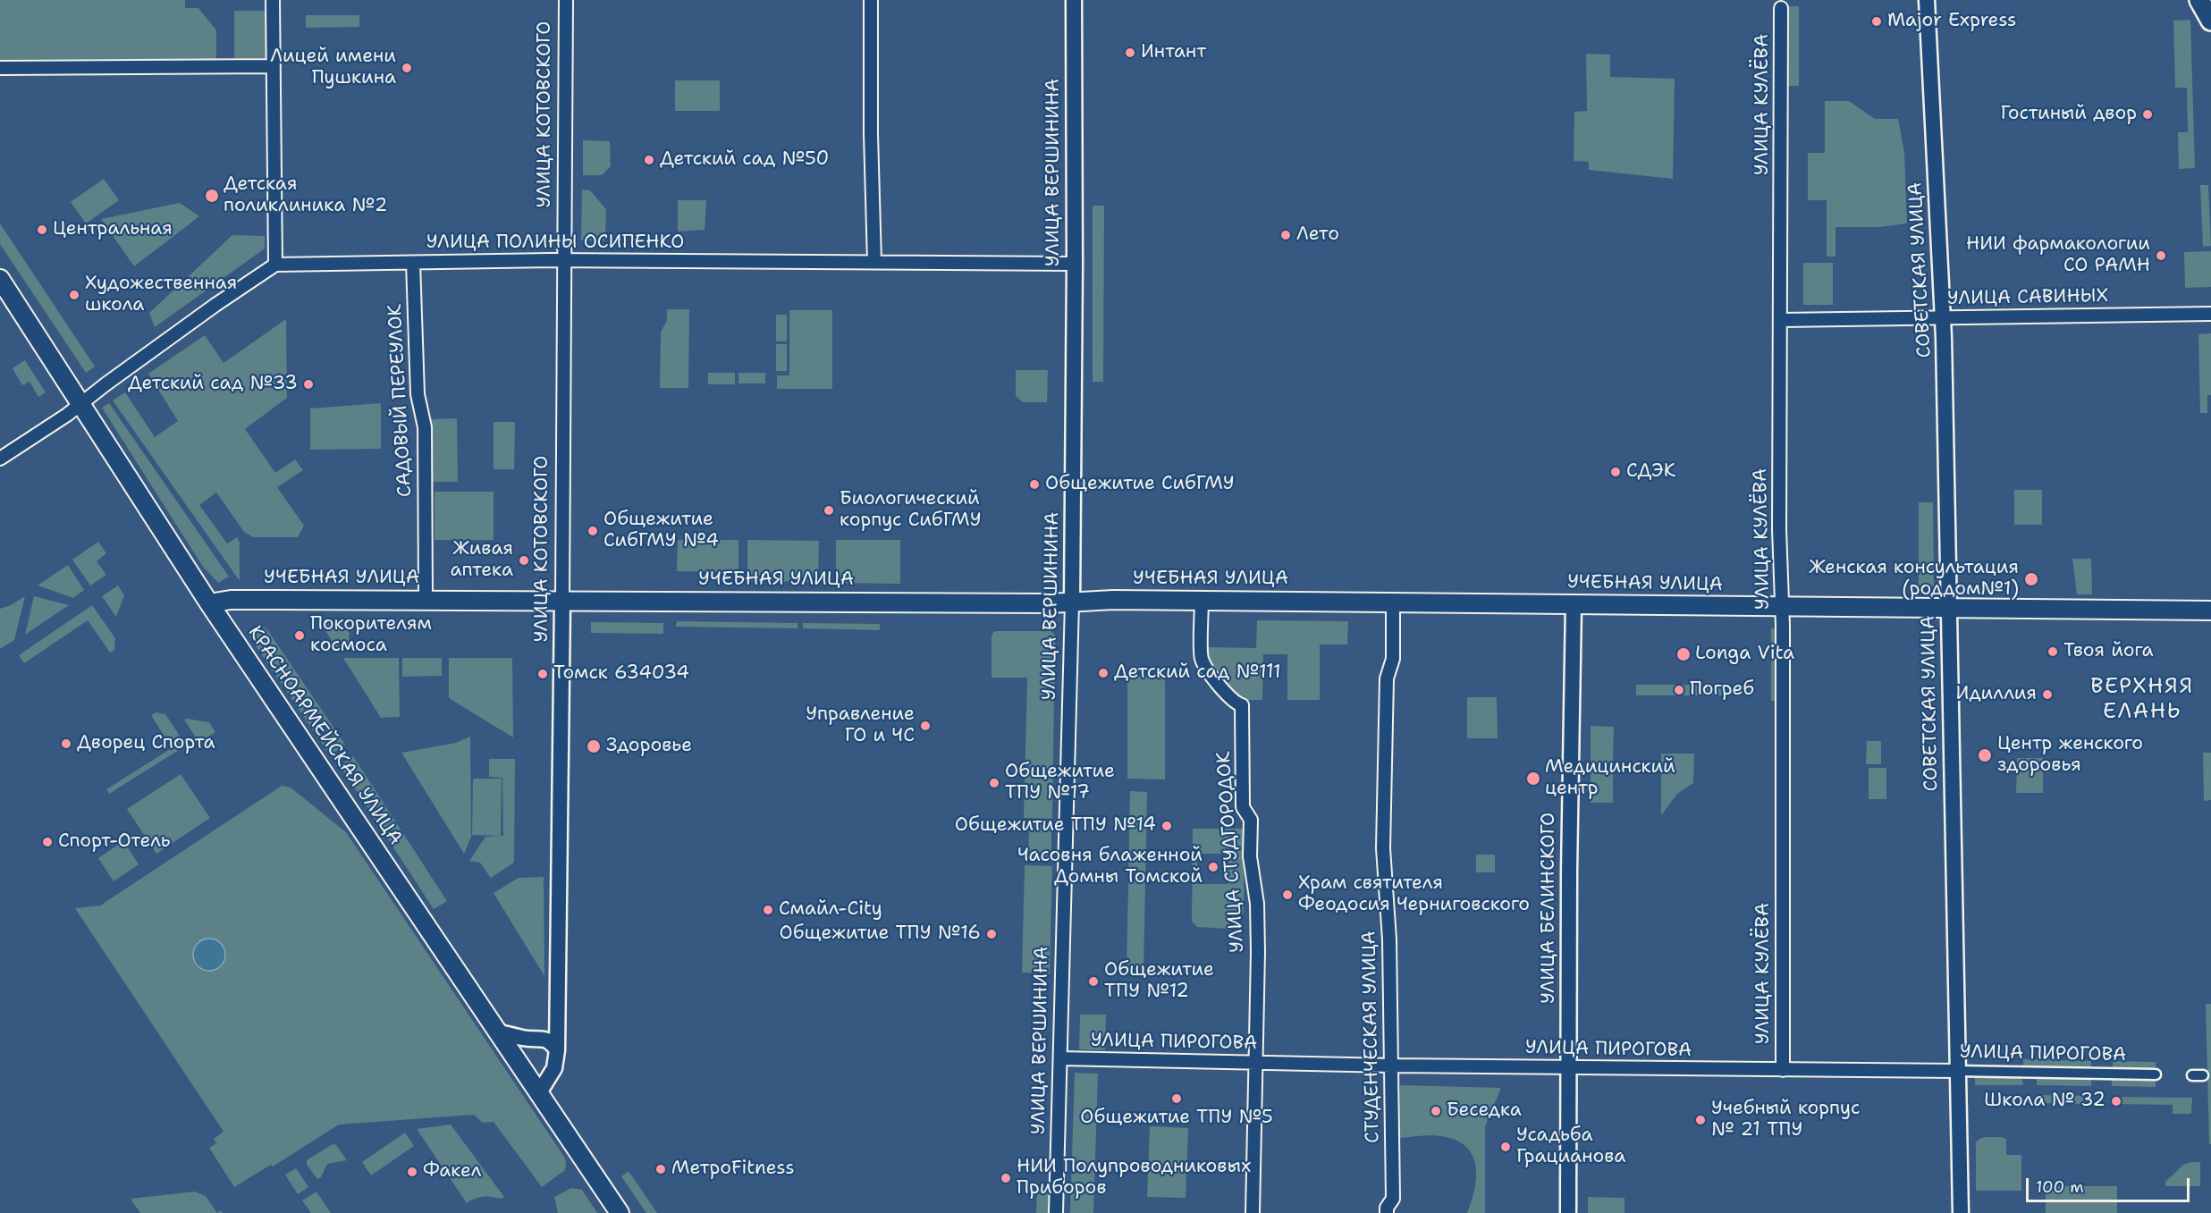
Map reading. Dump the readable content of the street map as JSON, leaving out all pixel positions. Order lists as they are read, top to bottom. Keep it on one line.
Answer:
{"streets":{"main road":["УЧЕБНАЯ УЛИЦА","КРАСНОАРМЕЙСКАЯ УЛИЦА"],"street":["УЛИЦА КУЛЁВА","УЛИЦА КОТОВСКОГО","УЛИЦА ВЕРШИНИНА","УЛИЦА ПОЛИНЫ ОСИПЕНКО","СОВЕТСКАЯ УЛИЦА","УЛИЦА САВИНЫХ","САДОВЫЙ ПЕРЕУЛОК","УЛИЦА СТУДГОРОДОК","УЛИЦА БЕЛИНСКОГО","СТУДЕНЧЕСКАЯ УЛИЦА","УЛИЦА ПИРОГОВА"]},"crossings":[["УЛИЦА КУЛЁВА","УЛИЦА САВИНЫХ"],["УЛИЦА КУЛЁВА","УЧЕБНАЯ УЛИЦА"],["УЛИЦА КУЛЁВА","УЛИЦА ПИРОГОВА"],["УЛИЦА КОТОВСКОГО","УЛИЦА ПОЛИНЫ ОСИПЕНКО"],["УЛИЦА КОТОВСКОГО","УЧЕБНАЯ УЛИЦА"],["УЛИЦА КОТОВСКОГО","КРАСНОАРМЕЙСКАЯ УЛИЦА"],["УЛИЦА ВЕРШИНИНА","УЛИЦА ПОЛИНЫ ОСИПЕНКО"],["УЛИЦА ВЕРШИНИНА","УЧЕБНАЯ УЛИЦА"],["УЛИЦА ВЕРШИНИНА","УЛИЦА ПИРОГОВА"],["УЛИЦА ПОЛИНЫ ОСИПЕНКО","САДОВЫЙ ПЕРЕУЛОК"],["СОВЕТСКАЯ УЛИЦА","УЛИЦА САВИНЫХ"],["СОВЕТСКАЯ УЛИЦА","УЧЕБНАЯ УЛИЦА"],["СОВЕТСКАЯ УЛИЦА","УЛИЦА ПИРОГОВА"],["САДОВЫЙ ПЕРЕУЛОК","УЧЕБНАЯ УЛИЦА"],["УЧЕБНАЯ УЛИЦА","КРАСНОАРМЕЙСКАЯ УЛИЦА"],["УЧЕБНАЯ УЛИЦА","УЛИЦА СТУДГОРОДОК"],["УЧЕБНАЯ УЛИЦА","УЛИЦА БЕЛИНСКОГО"],["УЧЕБНАЯ УЛИЦА","СТУДЕНЧЕСКАЯ УЛИЦА"],["УЛИЦА СТУДГОРОДОК","УЛИЦА ПИРОГОВА"],["УЛИЦА БЕЛИНСКОГО","УЛИЦА ПИРОГОВА"],["СТУДЕНЧЕСКАЯ УЛИЦА","УЛИЦА ПИРОГОВА"]],"districts":["ВЕРХНЯЯ ЕЛАНЬ"],"places":["Major Express","Интант","Лицей имени Пушкина","Гостиный двор","Детский сад №50","Детская поликлиника №2","Центральная","Лето","НИИ фармакологии СО РАМН","Художественная школа","Детский сад №33","СДЭК","Общежитие СибГМУ","Биологический корпус СибГМУ","Общежитие СибГМУ №4","Живая аптека","Женская консультация (роддом№1)","Покорителям космоса","Твоя йога","Longa Vita","Детский сад №111","Томск 634034","Погреб","Идиллия","Управление ГО и ЧС","Дворец Спорта","Здоровье","Центр женского здоровья","Медицинский центр","Общежитие ТПУ №17","Общежитие ТПУ №14","Спорт-Отель","Часовня блаженной Домны Томской","Храм святителя Феодосия Черниговского","Смайл-City","Общежитие ТПУ №16","Общежитие ТПУ №12","Общежитие ТПУ №5","Школа № 32","Беседка","Учебный корпус № 21 ТПУ","Усадьба Грацианова","МетроFitness","Факел","НИИ Полупроводниковых Приборов"],"scale_bar":"100 m"}
